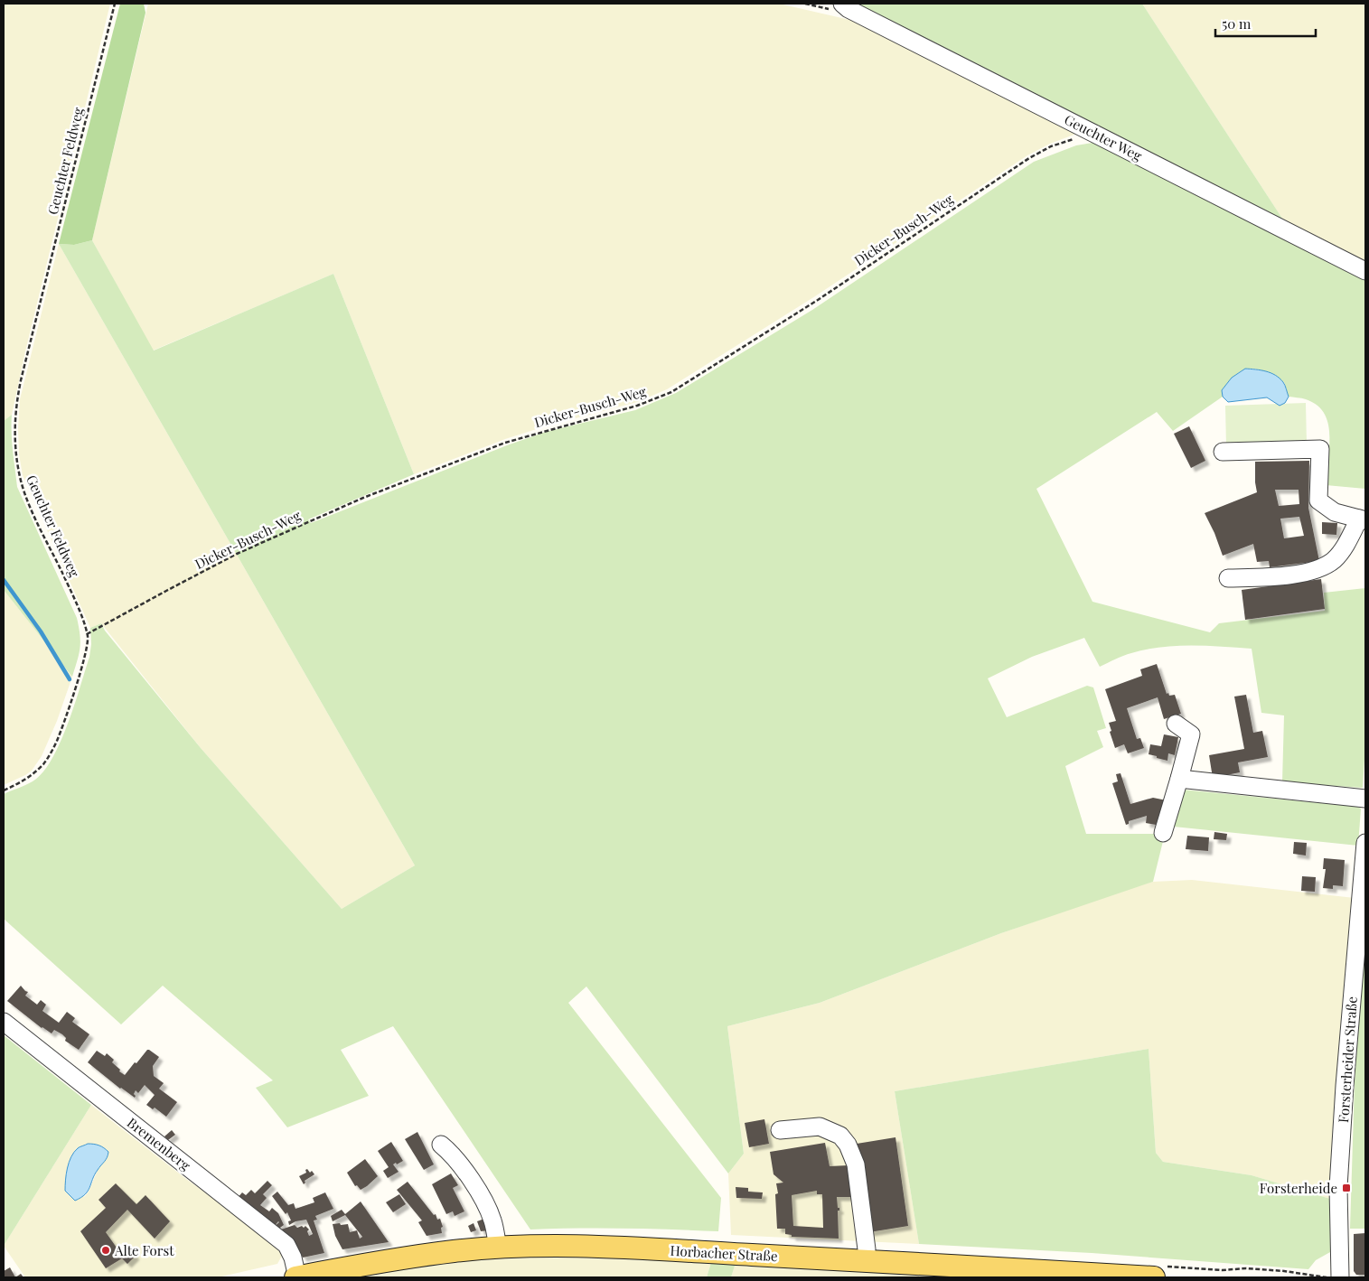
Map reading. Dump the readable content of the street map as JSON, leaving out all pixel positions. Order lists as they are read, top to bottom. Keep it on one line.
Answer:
{"streets":{"main road":["Horbacher Straße"],"street":["Geuchter Weg","Forsterheider Straße","Bremenberg"],"path":["Geuchter Feldweg","Dicker-Busch-Weg"]},"crossings":[["Geuchter Weg","Dicker-Busch-Weg"],["Geuchter Feldweg","Dicker-Busch-Weg"],["Bremenberg","Horbacher Straße"]],"places":{"transit":["Forsterheide"],"other":["Alte Forst"]},"scale_bar":"50 m"}
